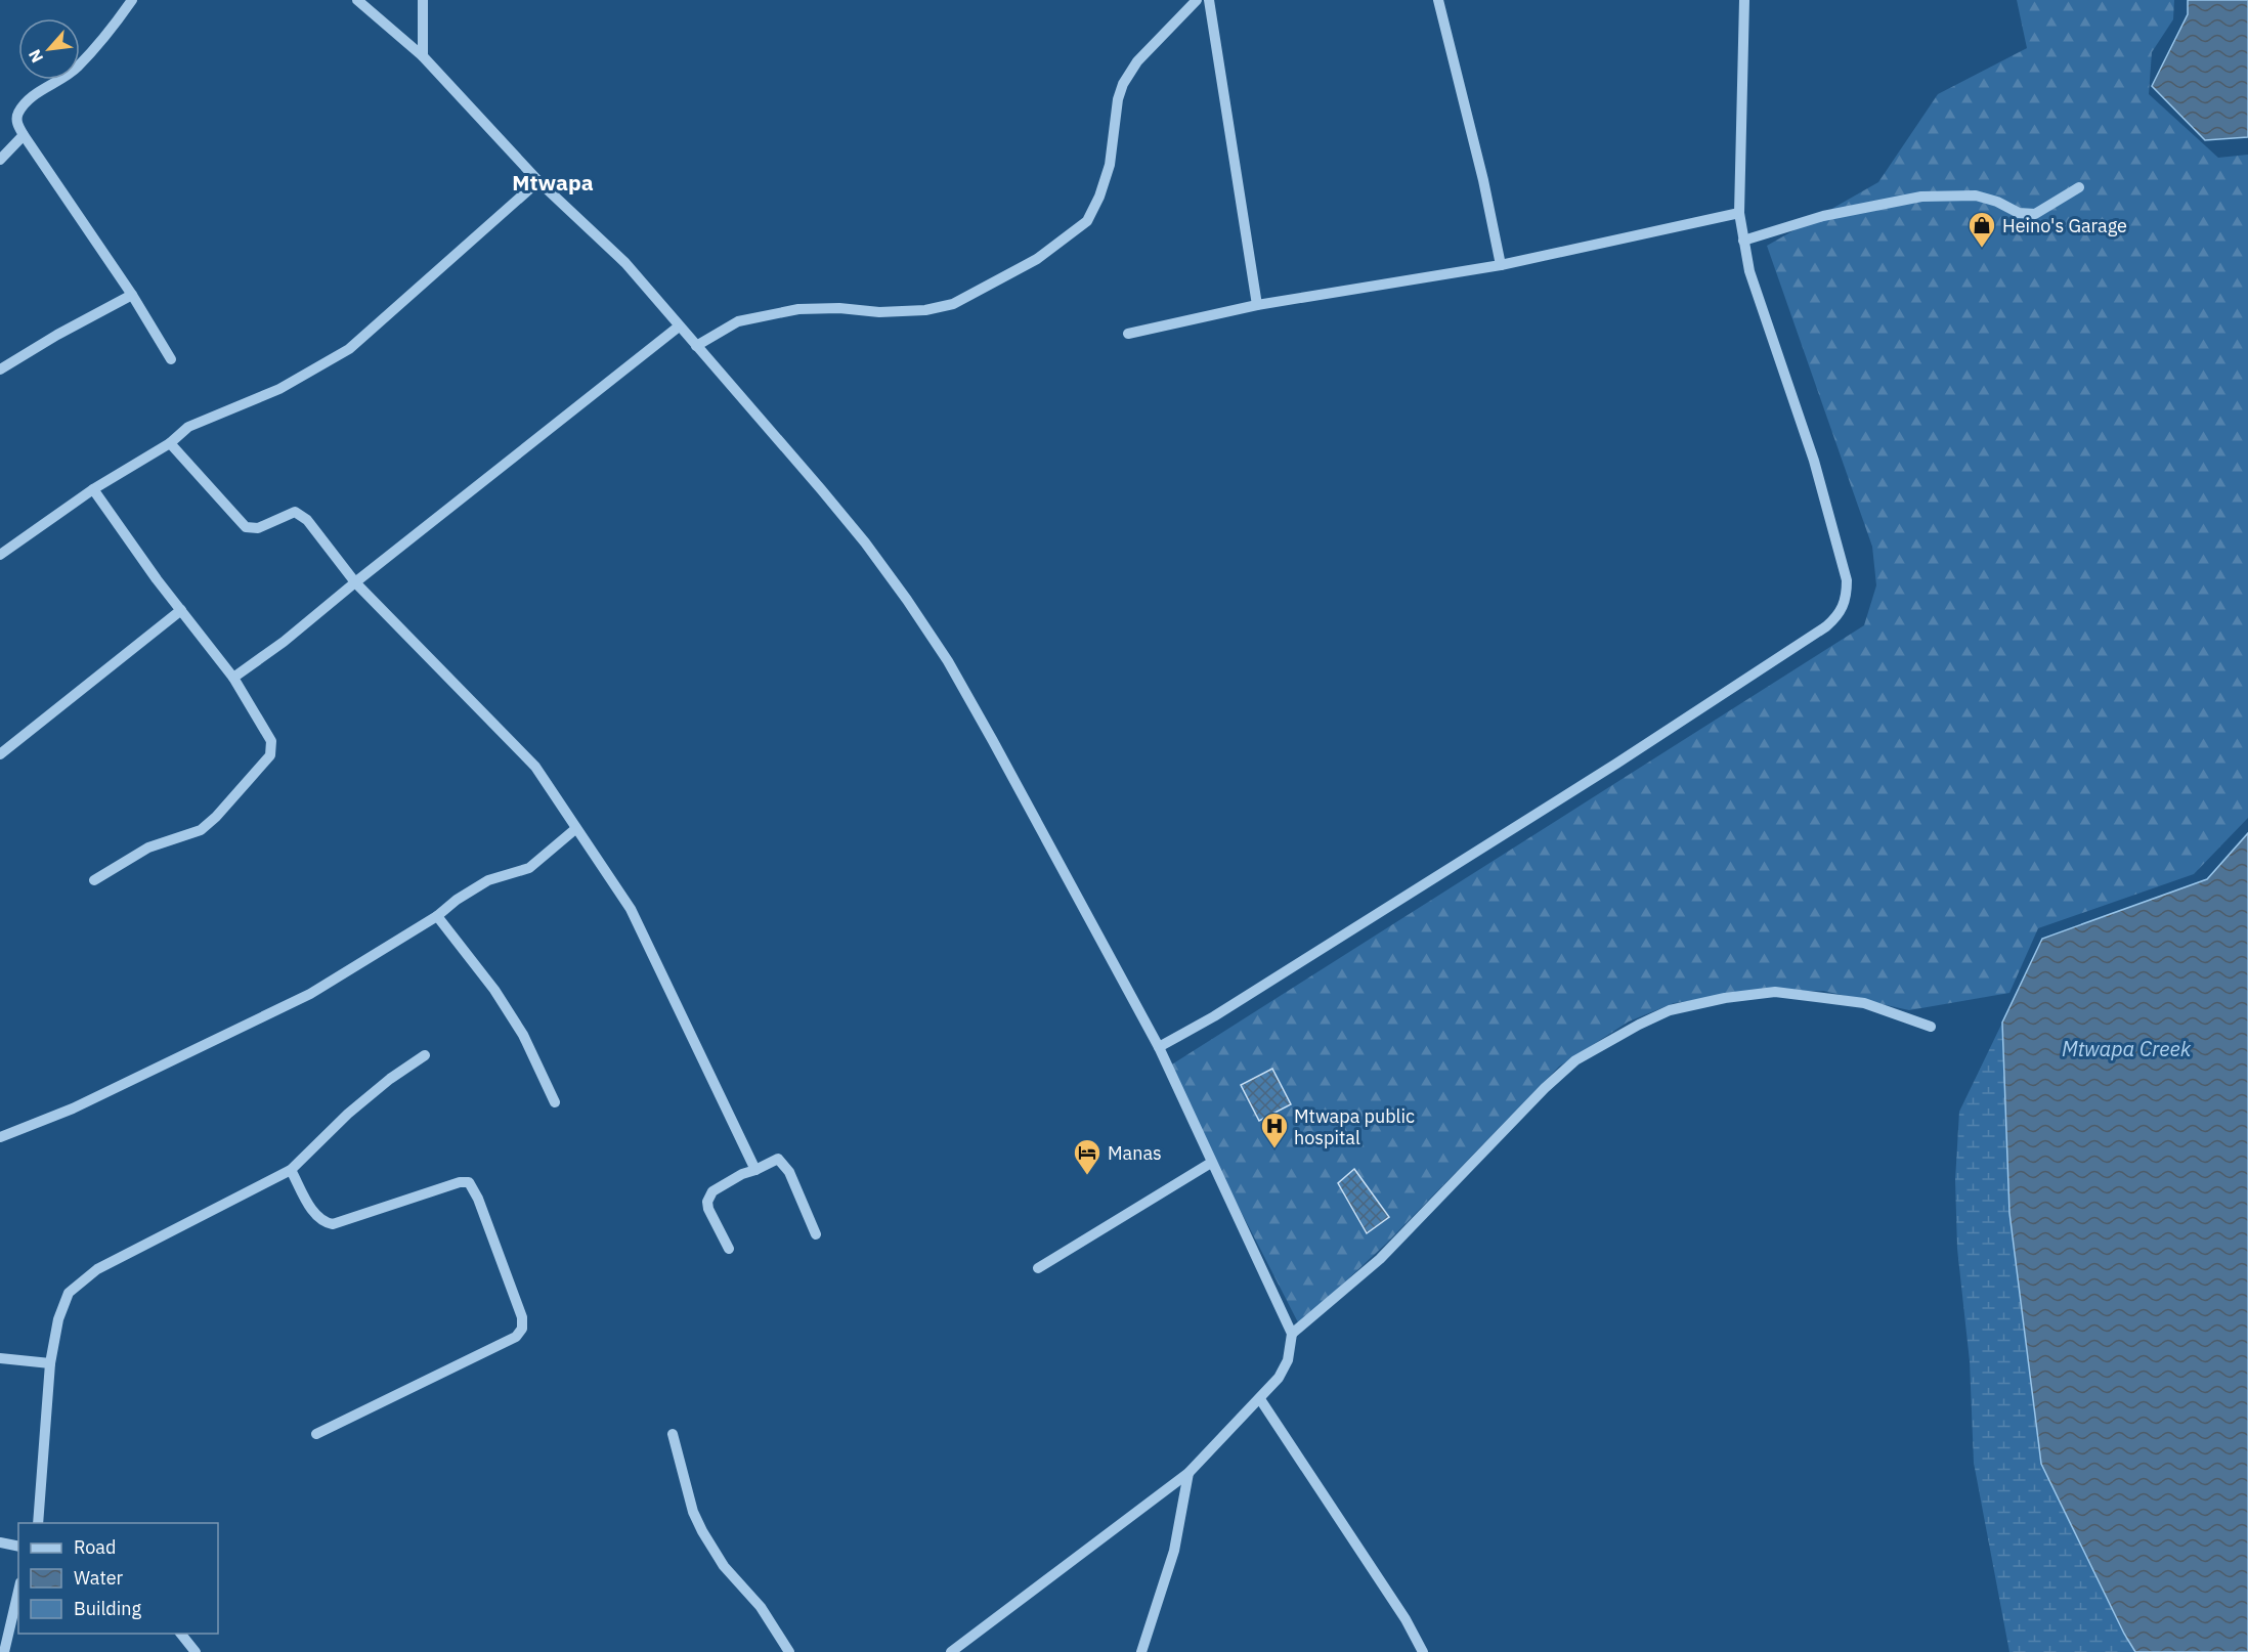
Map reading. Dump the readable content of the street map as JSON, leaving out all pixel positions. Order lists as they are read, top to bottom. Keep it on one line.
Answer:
{"districts":["Mtwapa"],"water":["Mtwapa Creek"],"places":{"shop":["Heino's Garage"],"hospital":["Mtwapa public hospital"],"hotel":["Manas"]},"legend":["Road","Water","Building"],"north":"bottom left"}
